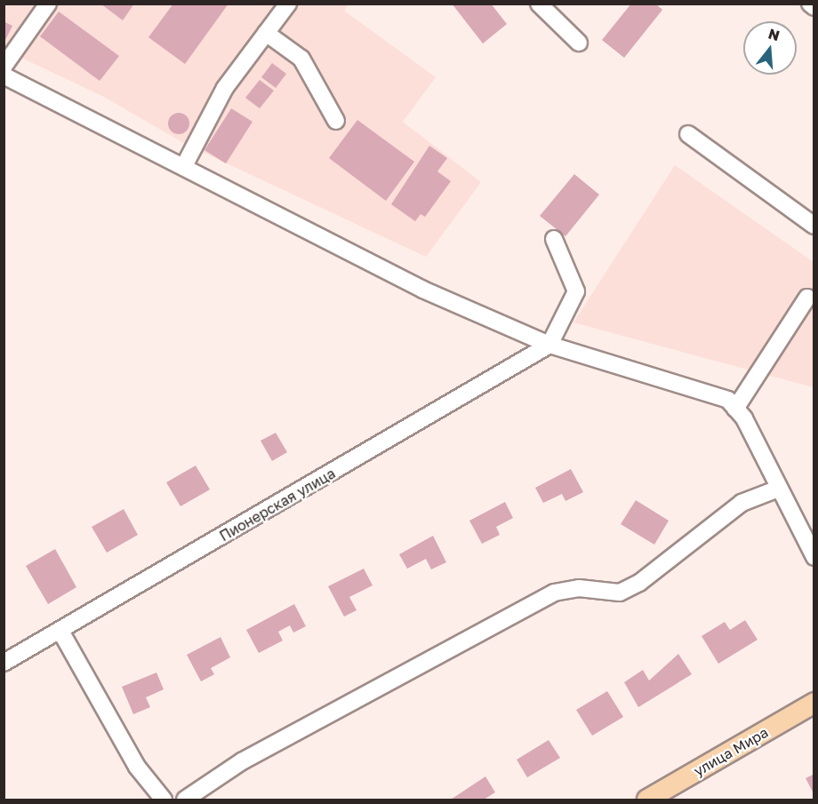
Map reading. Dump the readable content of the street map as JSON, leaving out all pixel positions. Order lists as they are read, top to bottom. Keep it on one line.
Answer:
{"streets":{"main road":["улица Мира"],"street":["Пионерская улица"]},"north":"top"}
